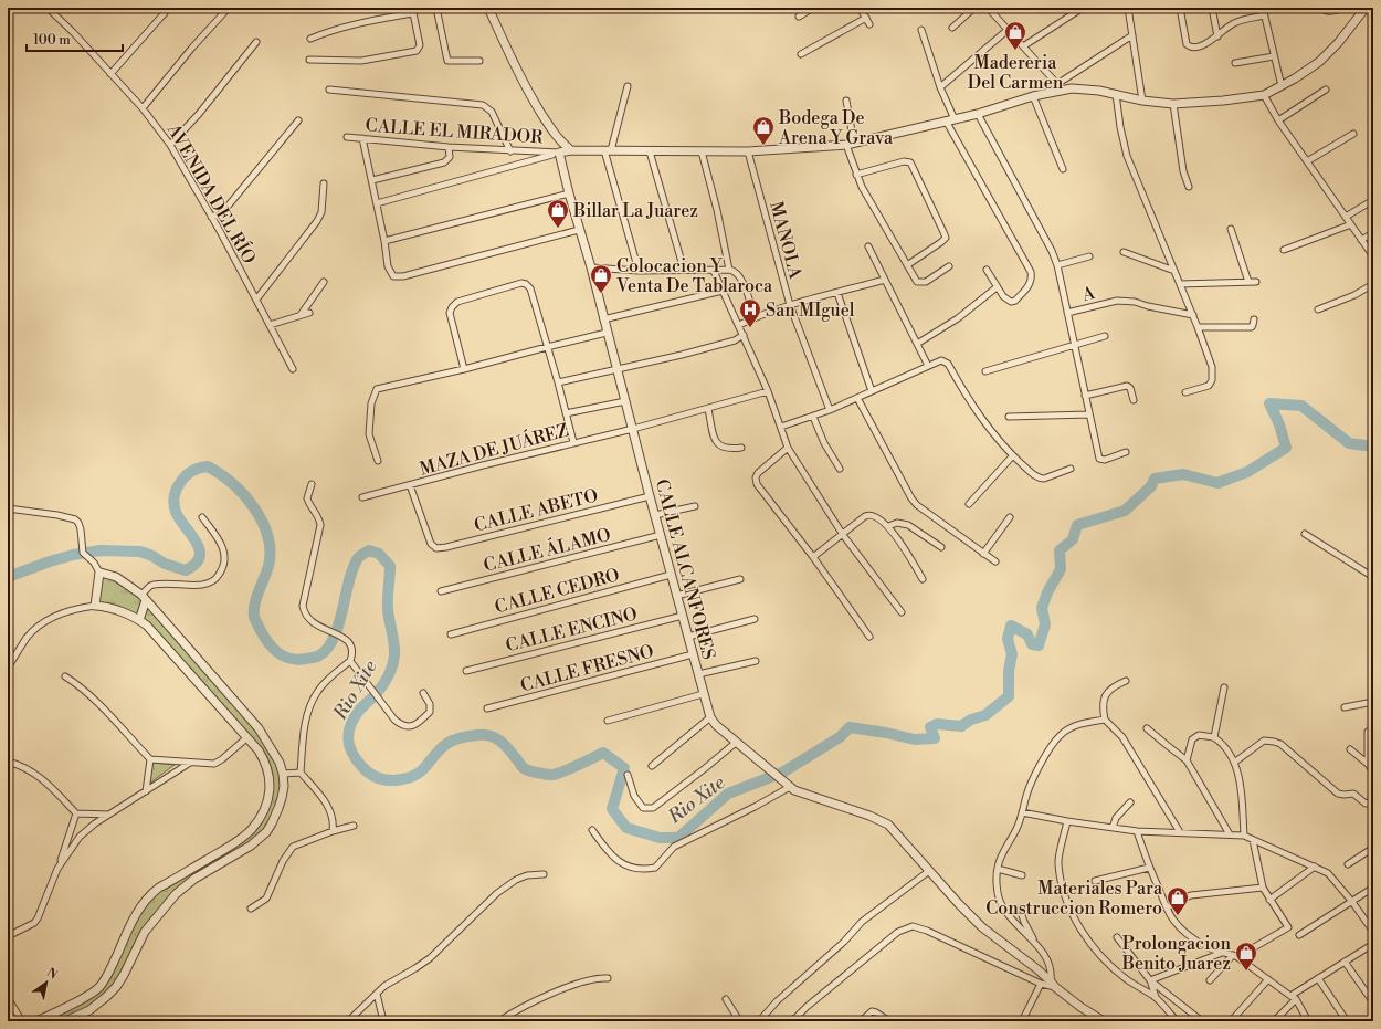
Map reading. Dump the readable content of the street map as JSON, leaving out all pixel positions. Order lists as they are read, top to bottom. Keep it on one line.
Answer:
{"streets":{"street":["CALLE EL MIRADOR","AVENIDA DEL RÍO","MANOLA","A","MAZA DE JUÁREZ","CALLE ABETO","CALLE ÁLAMO","CALLE ALCANFORES","CALLE CEDRO","CALLE ENCINO","CALLE FRESNO"]},"crossings":[["CALLE EL MIRADOR","CALLE ALCANFORES"],["MAZA DE JUÁREZ","CALLE ABETO"],["MAZA DE JUÁREZ","CALLE ALCANFORES"],["CALLE ABETO","CALLE ALCANFORES"],["CALLE ÁLAMO","CALLE ALCANFORES"],["CALLE ALCANFORES","CALLE CEDRO"],["CALLE ALCANFORES","CALLE ENCINO"],["CALLE ALCANFORES","CALLE FRESNO"]],"water":["Rio Xite"],"places":{"shop":["Madereria Del Carmen","Bodega De Arena Y Grava","Billar La Juarez","Colocacion Y Venta De Tablaroca","Materiales Para Construccion Romero","Prolongacion Benito Juarez"],"hospital":["San MIguel"]},"scale_bar":"100 m","north":"top right"}
